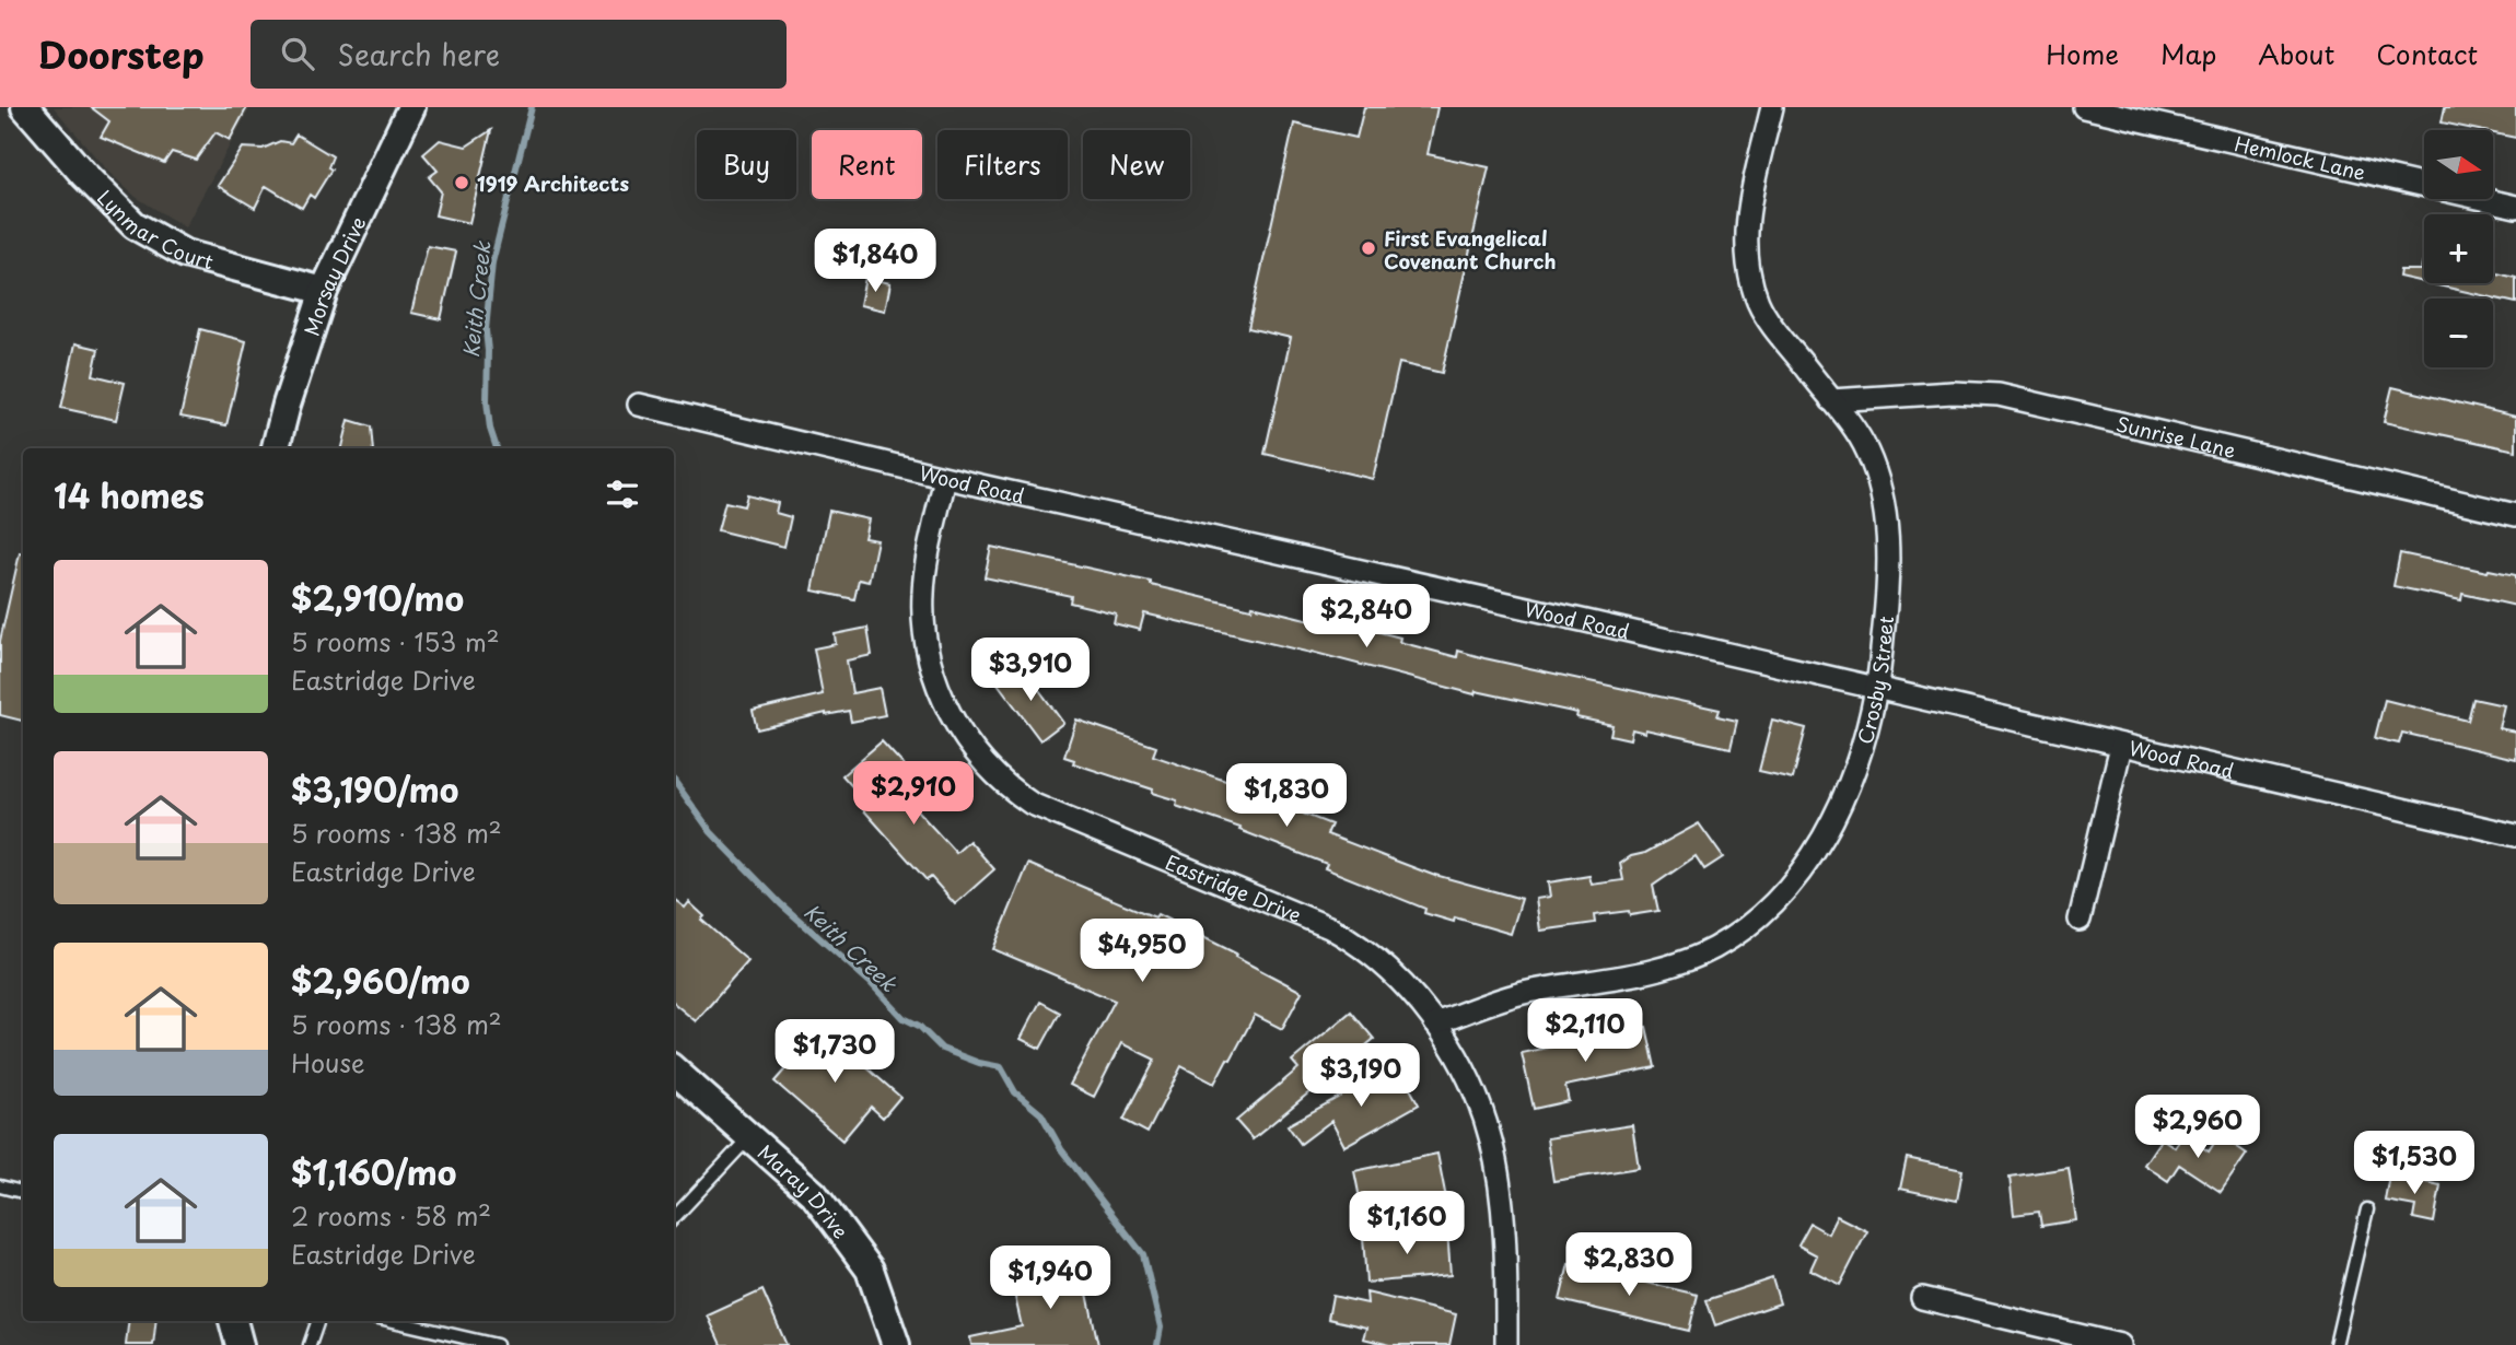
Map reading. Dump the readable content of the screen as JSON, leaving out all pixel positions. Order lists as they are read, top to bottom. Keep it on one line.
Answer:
{"streets":{"street":["Hemlock Lane","Lynmar Court","Morsay Drive","Sunrise Lane","Wood Road","Crosby Street","Eastridge Drive","Maray Drive"]},"crossings":[["Lynmar Court","Morsay Drive"],["Sunrise Lane","Crosby Street"],["Wood Road","Crosby Street"],["Wood Road","Eastridge Drive"],["Crosby Street","Eastridge Drive"]],"water":["Keith Creek"],"places":["1919 Architects","First Evangelical Covenant Church"],"north":"right","page":{"header":"Doorstep","search":"Search here","nav":["Home","Map","About","Contact"],"map_buttons":["+","−"],"chip":["Buy","Rent","Filters","New"],"price":["$1,840","$2,840","$3,910","$2,910","$1,830","$4,950","$2,110","$1,730","$3,190","$2,960","$1,530","$1,160","$2,830","$1,940"],"heading":"14 homes","list":[{"name":"$2,910/mo","note":"5 rooms · 153 m² · Eastridge Drive"},{"name":"$3,190/mo","note":"5 rooms · 138 m² · Eastridge Drive"},{"name":"$2,960/mo","note":"5 rooms · 138 m² · House"},{"name":"$1,160/mo","note":"2 rooms · 58 m² · Eastridge Drive"}]}}
